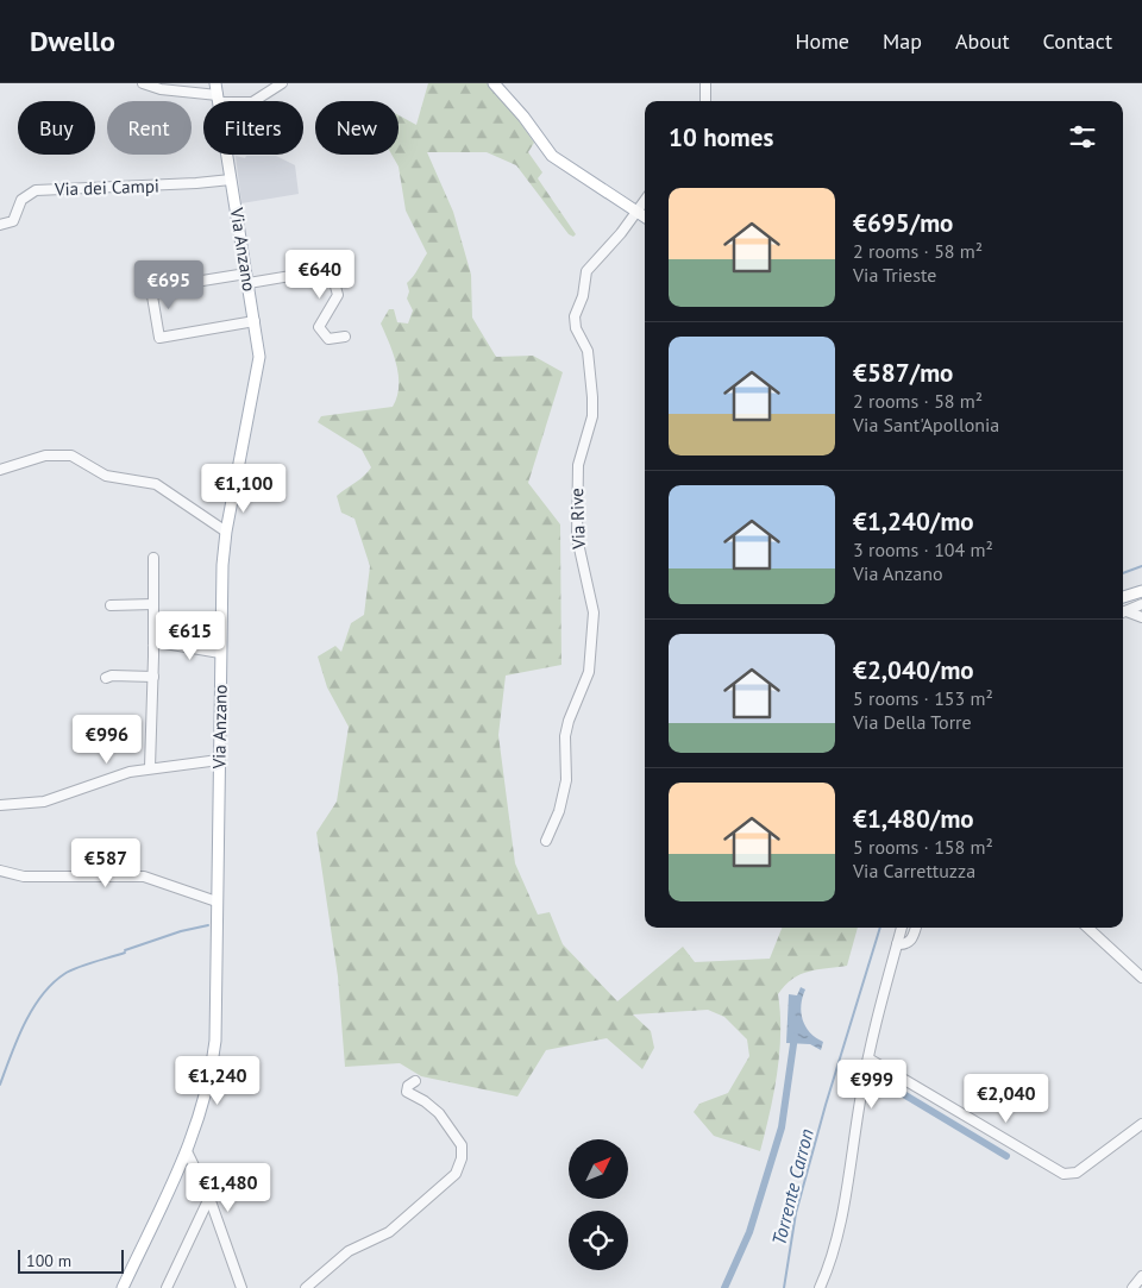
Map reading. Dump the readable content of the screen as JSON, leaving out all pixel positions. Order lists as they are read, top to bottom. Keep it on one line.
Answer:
{"streets":{"main road":["Via Anzano"],"street":["Via dei Campi","Via Rive"]},"crossings":[["Via dei Campi","Via Anzano"]],"water":["Torrente Carron"],"scale_bar":"100 m","north":"top right","page":{"header":"Dwello","nav":["Home","Map","About","Contact"],"chip":["Buy","Rent","Filters","New"],"heading":"10 homes","list":[{"name":"€695/mo","note":"2 rooms · 58 m² · Via Trieste"},{"name":"€587/mo","note":"2 rooms · 58 m² · Via Sant'Apollonia"},{"name":"€1,240/mo","note":"3 rooms · 104 m² · Via Anzano"},{"name":"€2,040/mo","note":"5 rooms · 153 m² · Via Della Torre"},{"name":"€1,480/mo","note":"5 rooms · 158 m² · Via Carrettuzza"}],"price":["€640","€695","€1,100","€615","€996","€587","€1,240","€999","€2,040","€1,480"],"scale":"100 m"}}
